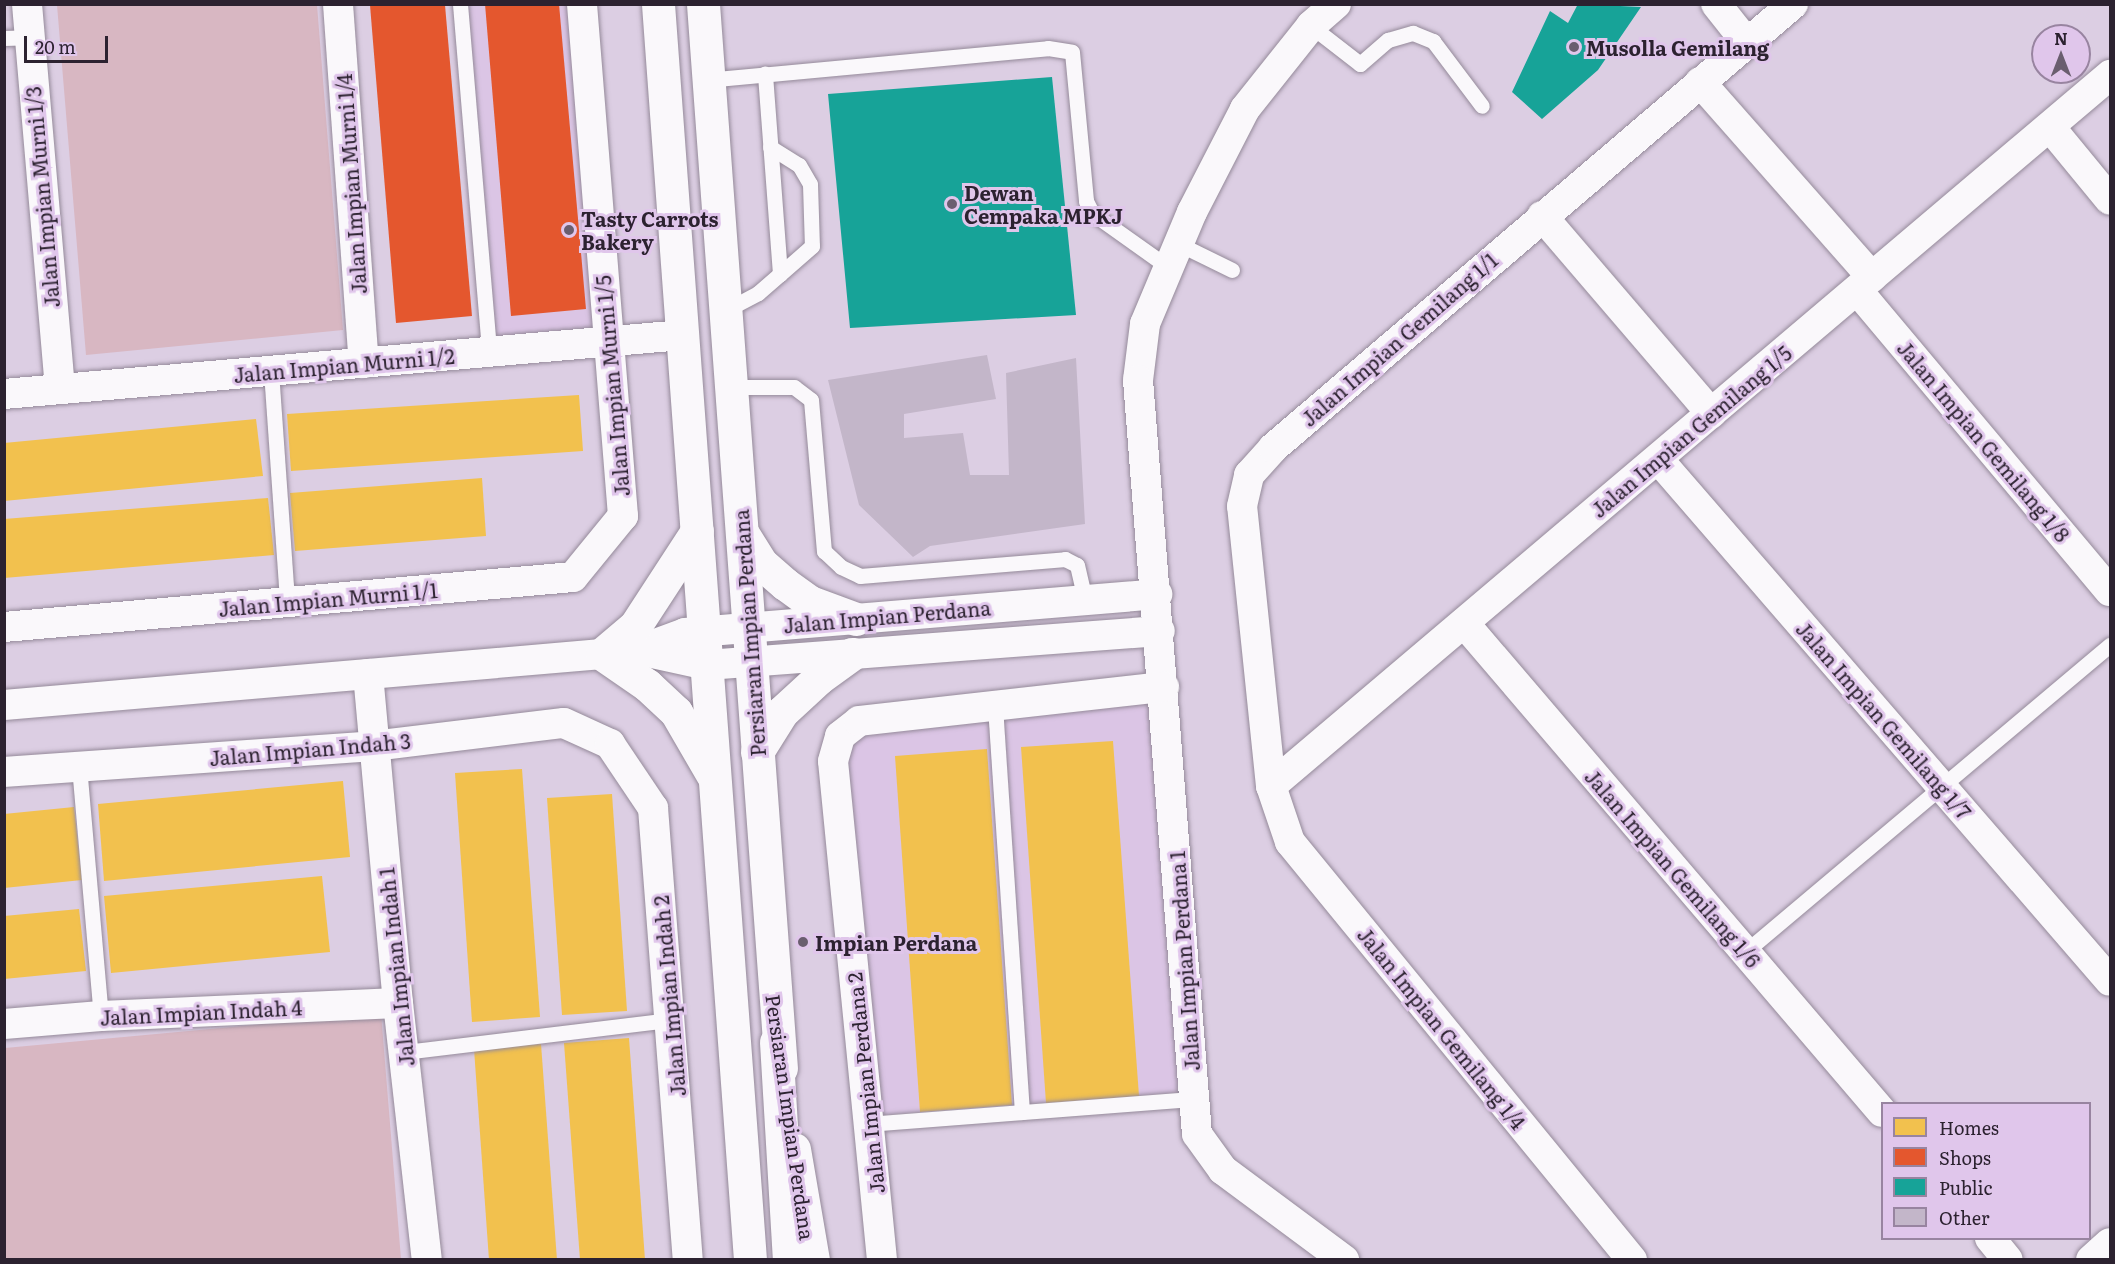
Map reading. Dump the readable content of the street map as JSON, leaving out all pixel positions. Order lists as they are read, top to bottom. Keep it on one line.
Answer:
{"streets":{"main road":["Persiaran Impian Perdana"],"street":["Jalan Impian Murni 1/4","Jalan Impian Murni 1/3","Jalan Impian Gemilang 1/1","Jalan Impian Murni 1/2","Jalan Impian Murni 1/5","Jalan Impian Gemilang 1/5","Jalan Impian Gemilang 1/8","Jalan Impian Murni 1/1","Jalan Impian Perdana","Jalan Impian Gemilang 1/7","Jalan Impian Indah 3","Jalan Impian Gemilang 1/6","Jalan Impian Perdana 1","Jalan Impian Indah 1","Jalan Impian Indah 2","Jalan Impian Indah 4","Jalan Impian Gemilang 1/4","Jalan Impian Perdana 2"]},"crossings":[["Jalan Impian Murni 1/4","Jalan Impian Murni 1/2"],["Jalan Impian Murni 1/3","Jalan Impian Murni 1/2"],["Jalan Impian Gemilang 1/1","Jalan Impian Gemilang 1/5"],["Jalan Impian Gemilang 1/1","Jalan Impian Gemilang 1/8"],["Jalan Impian Gemilang 1/1","Jalan Impian Gemilang 1/4"],["Jalan Impian Murni 1/2","Jalan Impian Murni 1/5"],["Jalan Impian Murni 1/5","Jalan Impian Murni 1/1"],["Jalan Impian Gemilang 1/5","Jalan Impian Gemilang 1/8"],["Jalan Impian Gemilang 1/5","Jalan Impian Gemilang 1/7"],["Jalan Impian Gemilang 1/5","Jalan Impian Gemilang 1/6"],["Jalan Impian Gemilang 1/5","Jalan Impian Gemilang 1/4"],["Jalan Impian Perdana","Persiaran Impian Perdana"],["Jalan Impian Perdana","Jalan Impian Perdana 1"],["Jalan Impian Indah 3","Jalan Impian Indah 1"],["Jalan Impian Indah 3","Jalan Impian Indah 2"],["Jalan Impian Perdana 1","Jalan Impian Perdana 2"],["Jalan Impian Indah 1","Jalan Impian Indah 4"]],"places":["Musolla Gemilang","Dewan Cempaka MPKJ","Tasty Carrots Bakery","Impian Perdana"],"legend":["Homes","Shops","Public","Other"],"scale_bar":"20 m","north":"top"}
